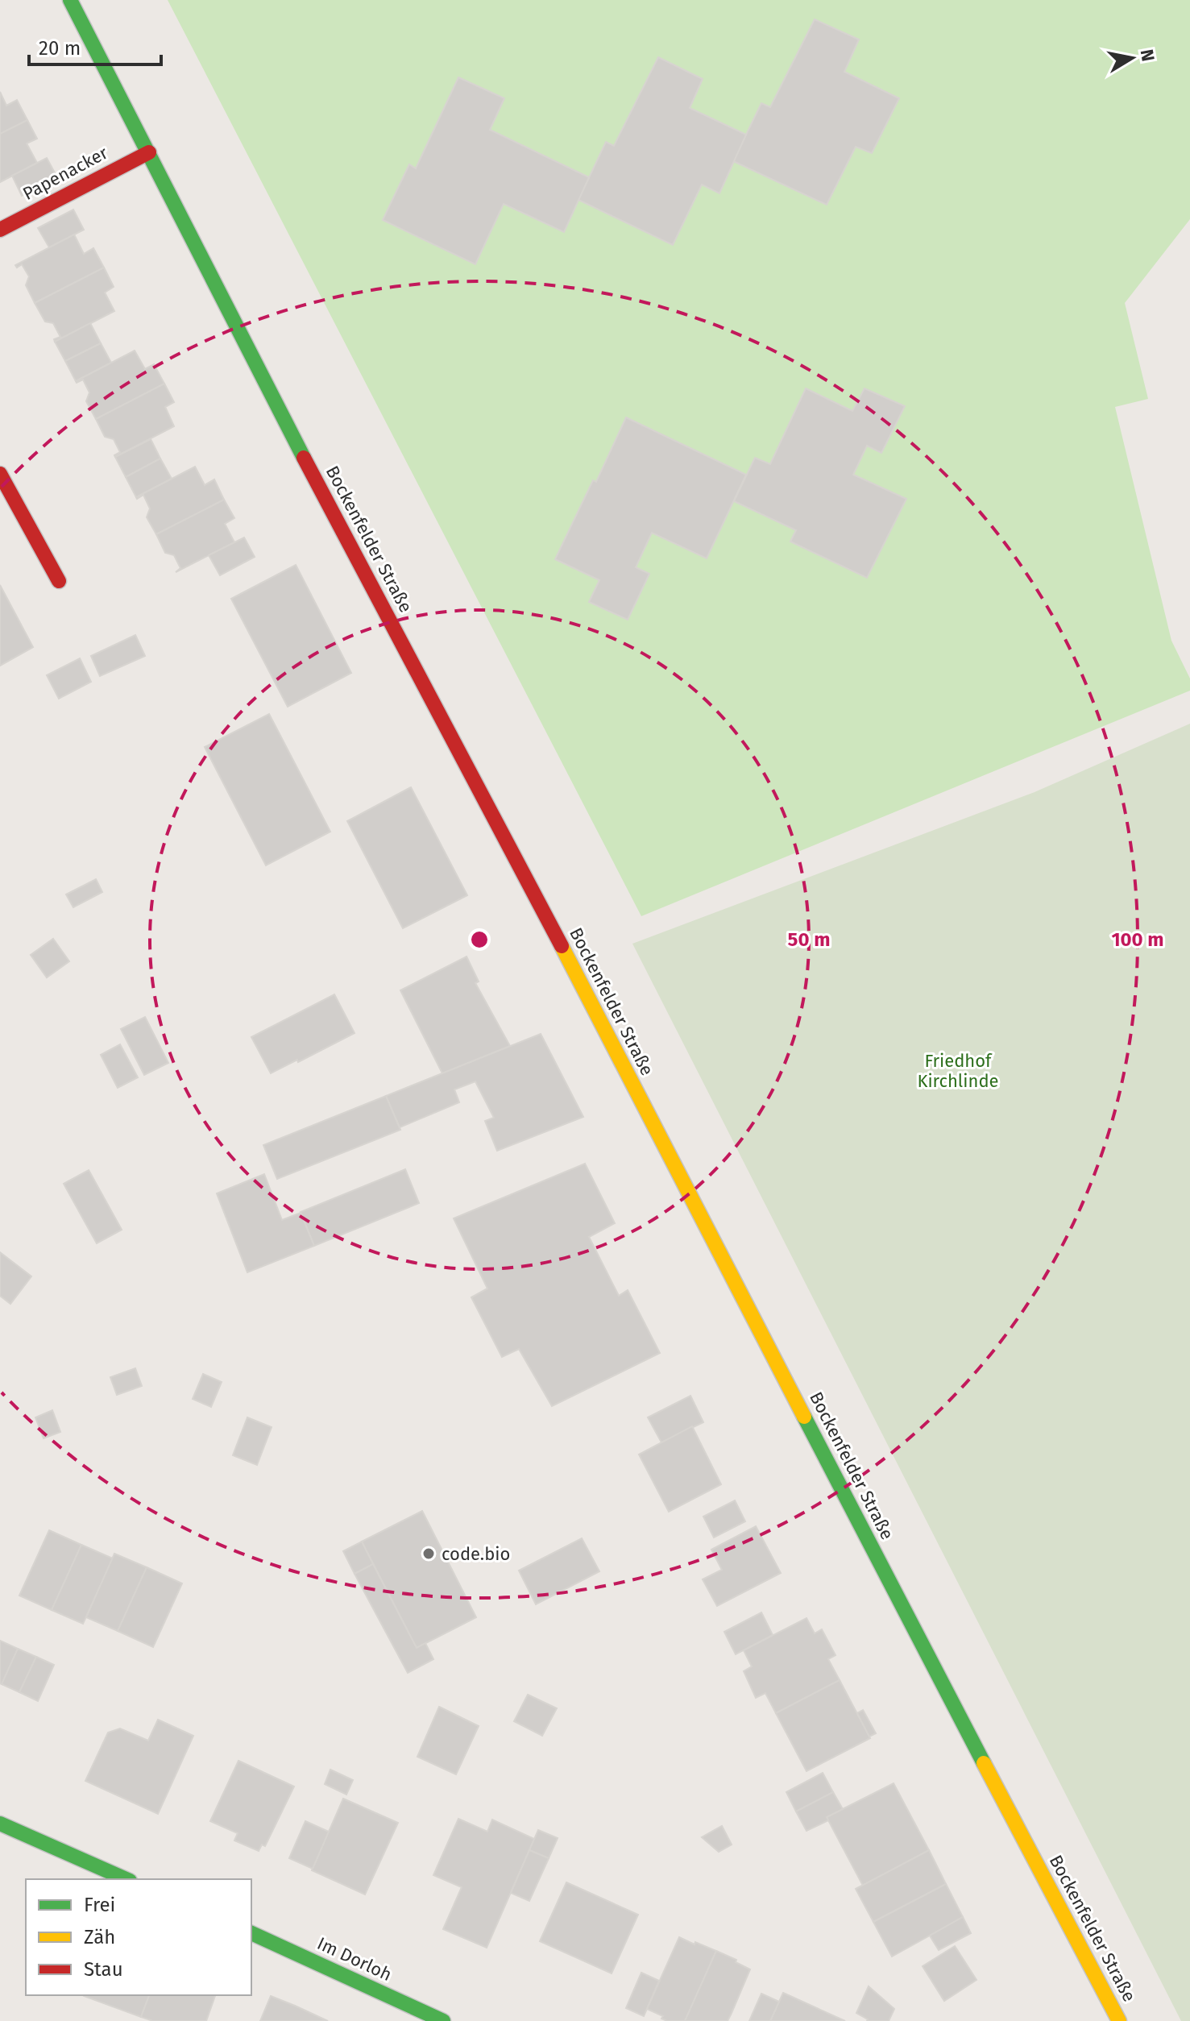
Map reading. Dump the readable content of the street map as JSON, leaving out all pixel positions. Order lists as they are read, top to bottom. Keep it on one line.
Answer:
{"streets":{"main road":["Papenacker","Bockenfelder Straße","Im Dorloh"]},"crossings":[["Papenacker","Bockenfelder Straße"]],"parks":["Friedhof Kirchlinde"],"places":["code.bio"],"legend":["Frei","Zäh","Stau"],"scale_bar":"20 m","north":"right","rings":["50 m","100 m"]}
